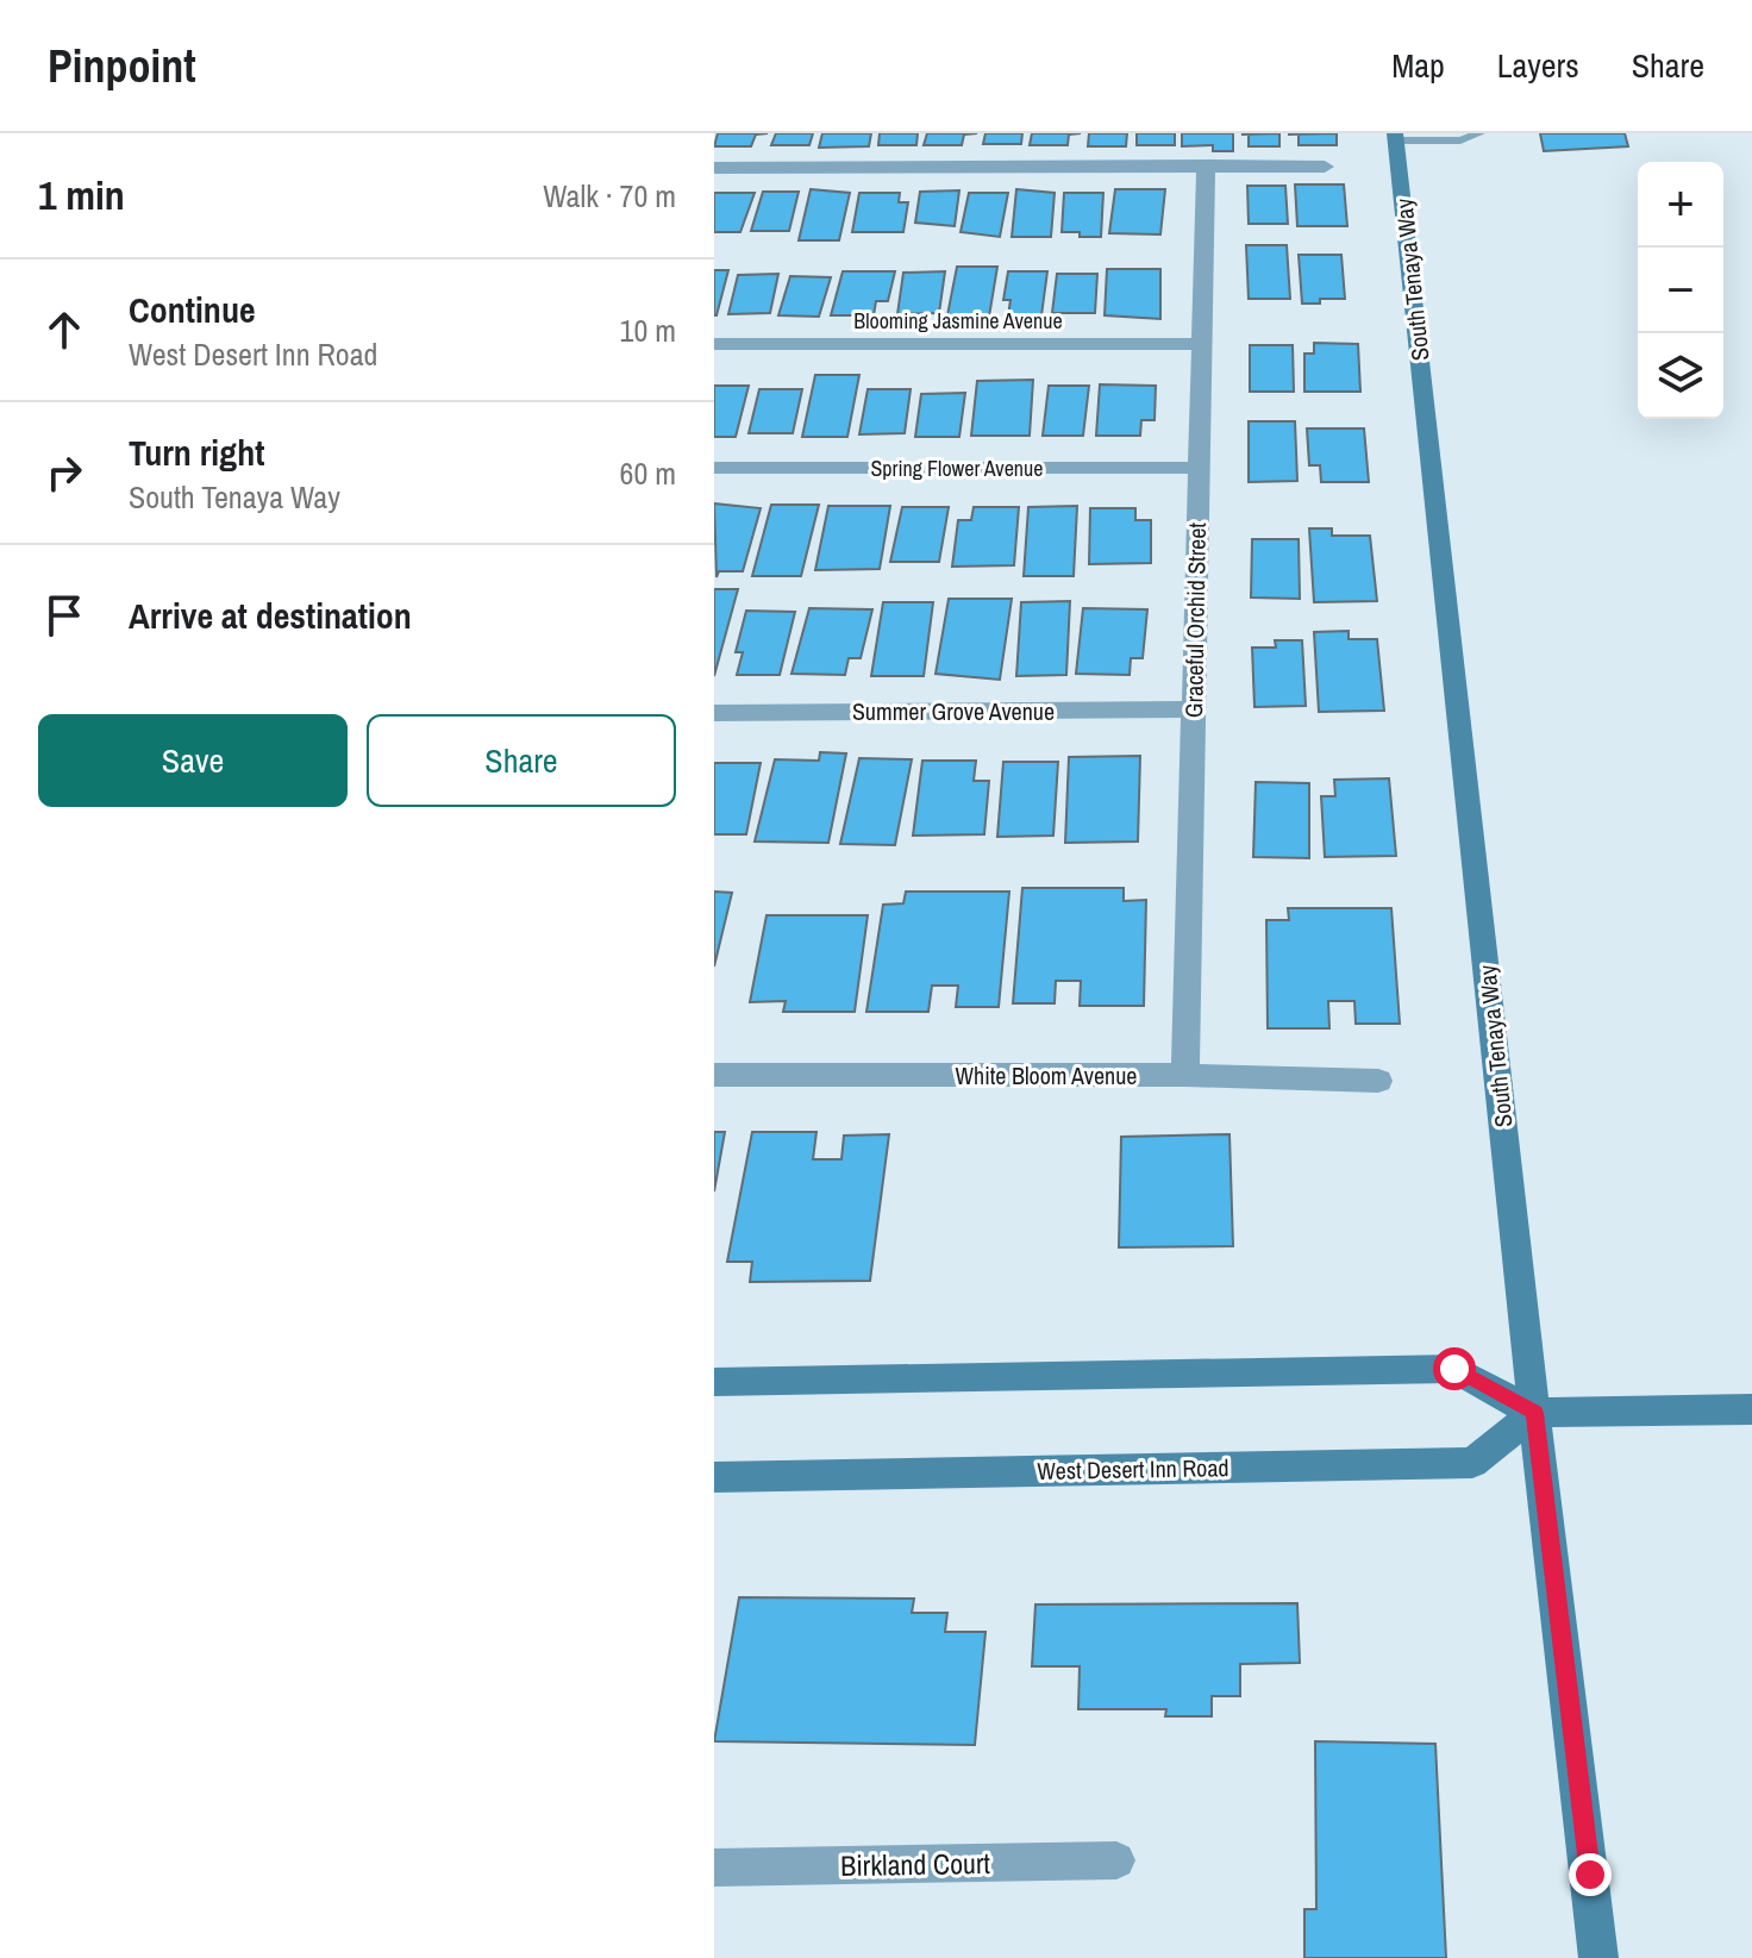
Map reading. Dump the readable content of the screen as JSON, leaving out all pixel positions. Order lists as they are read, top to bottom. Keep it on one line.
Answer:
{"streets":{"street":["South Tenaya Way","Blooming Jasmine Avenue","Spring Flower Avenue","Graceful Orchid Street","Summer Grove Avenue","White Bloom Avenue","West Desert Inn Road","Birkland Court"]},"crossings":[["South Tenaya Way","West Desert Inn Road"],["Blooming Jasmine Avenue","Graceful Orchid Street"],["Spring Flower Avenue","Graceful Orchid Street"],["Graceful Orchid Street","Summer Grove Avenue"],["Graceful Orchid Street","White Bloom Avenue"]],"page":{"header":"Pinpoint","nav":["Map","Layers","Share"],"heading":["1 min","Walk · 70 m"],"map_buttons":["+","−"],"list":[["Continue","West Desert Inn Road","10 m"],["Turn right","South Tenaya Way","60 m"],"Arrive at destination"],"buttons":["Save","Share"]}}
